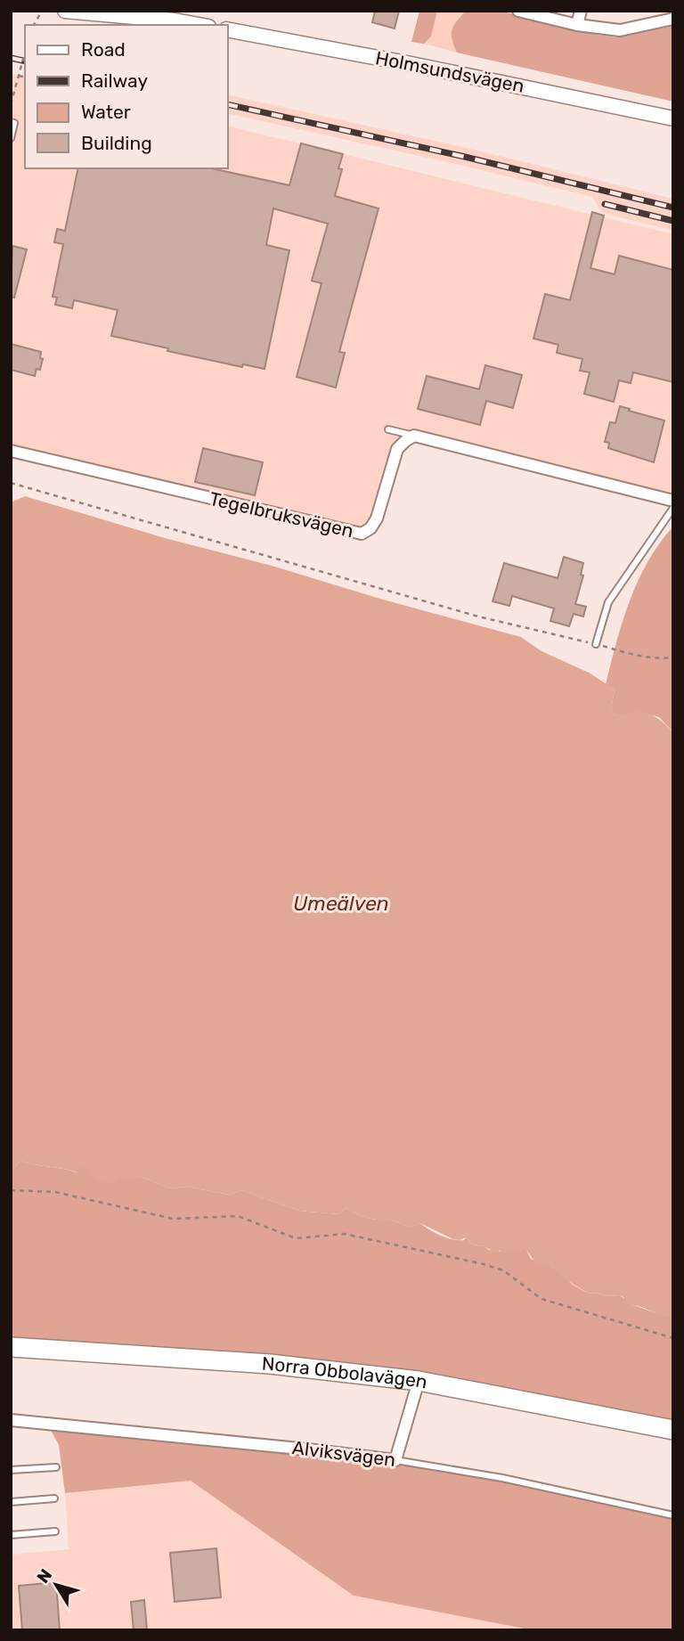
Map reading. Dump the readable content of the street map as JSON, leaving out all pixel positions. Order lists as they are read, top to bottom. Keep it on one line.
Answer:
{"streets":{"highway":["Norra Obbolavägen"],"main road":["Holmsundsvägen"],"street":["Tegelbruksvägen","Alviksvägen"]},"water":["Umeälven"],"legend":["Road","Railway","Water","Building"],"north":"top left"}
